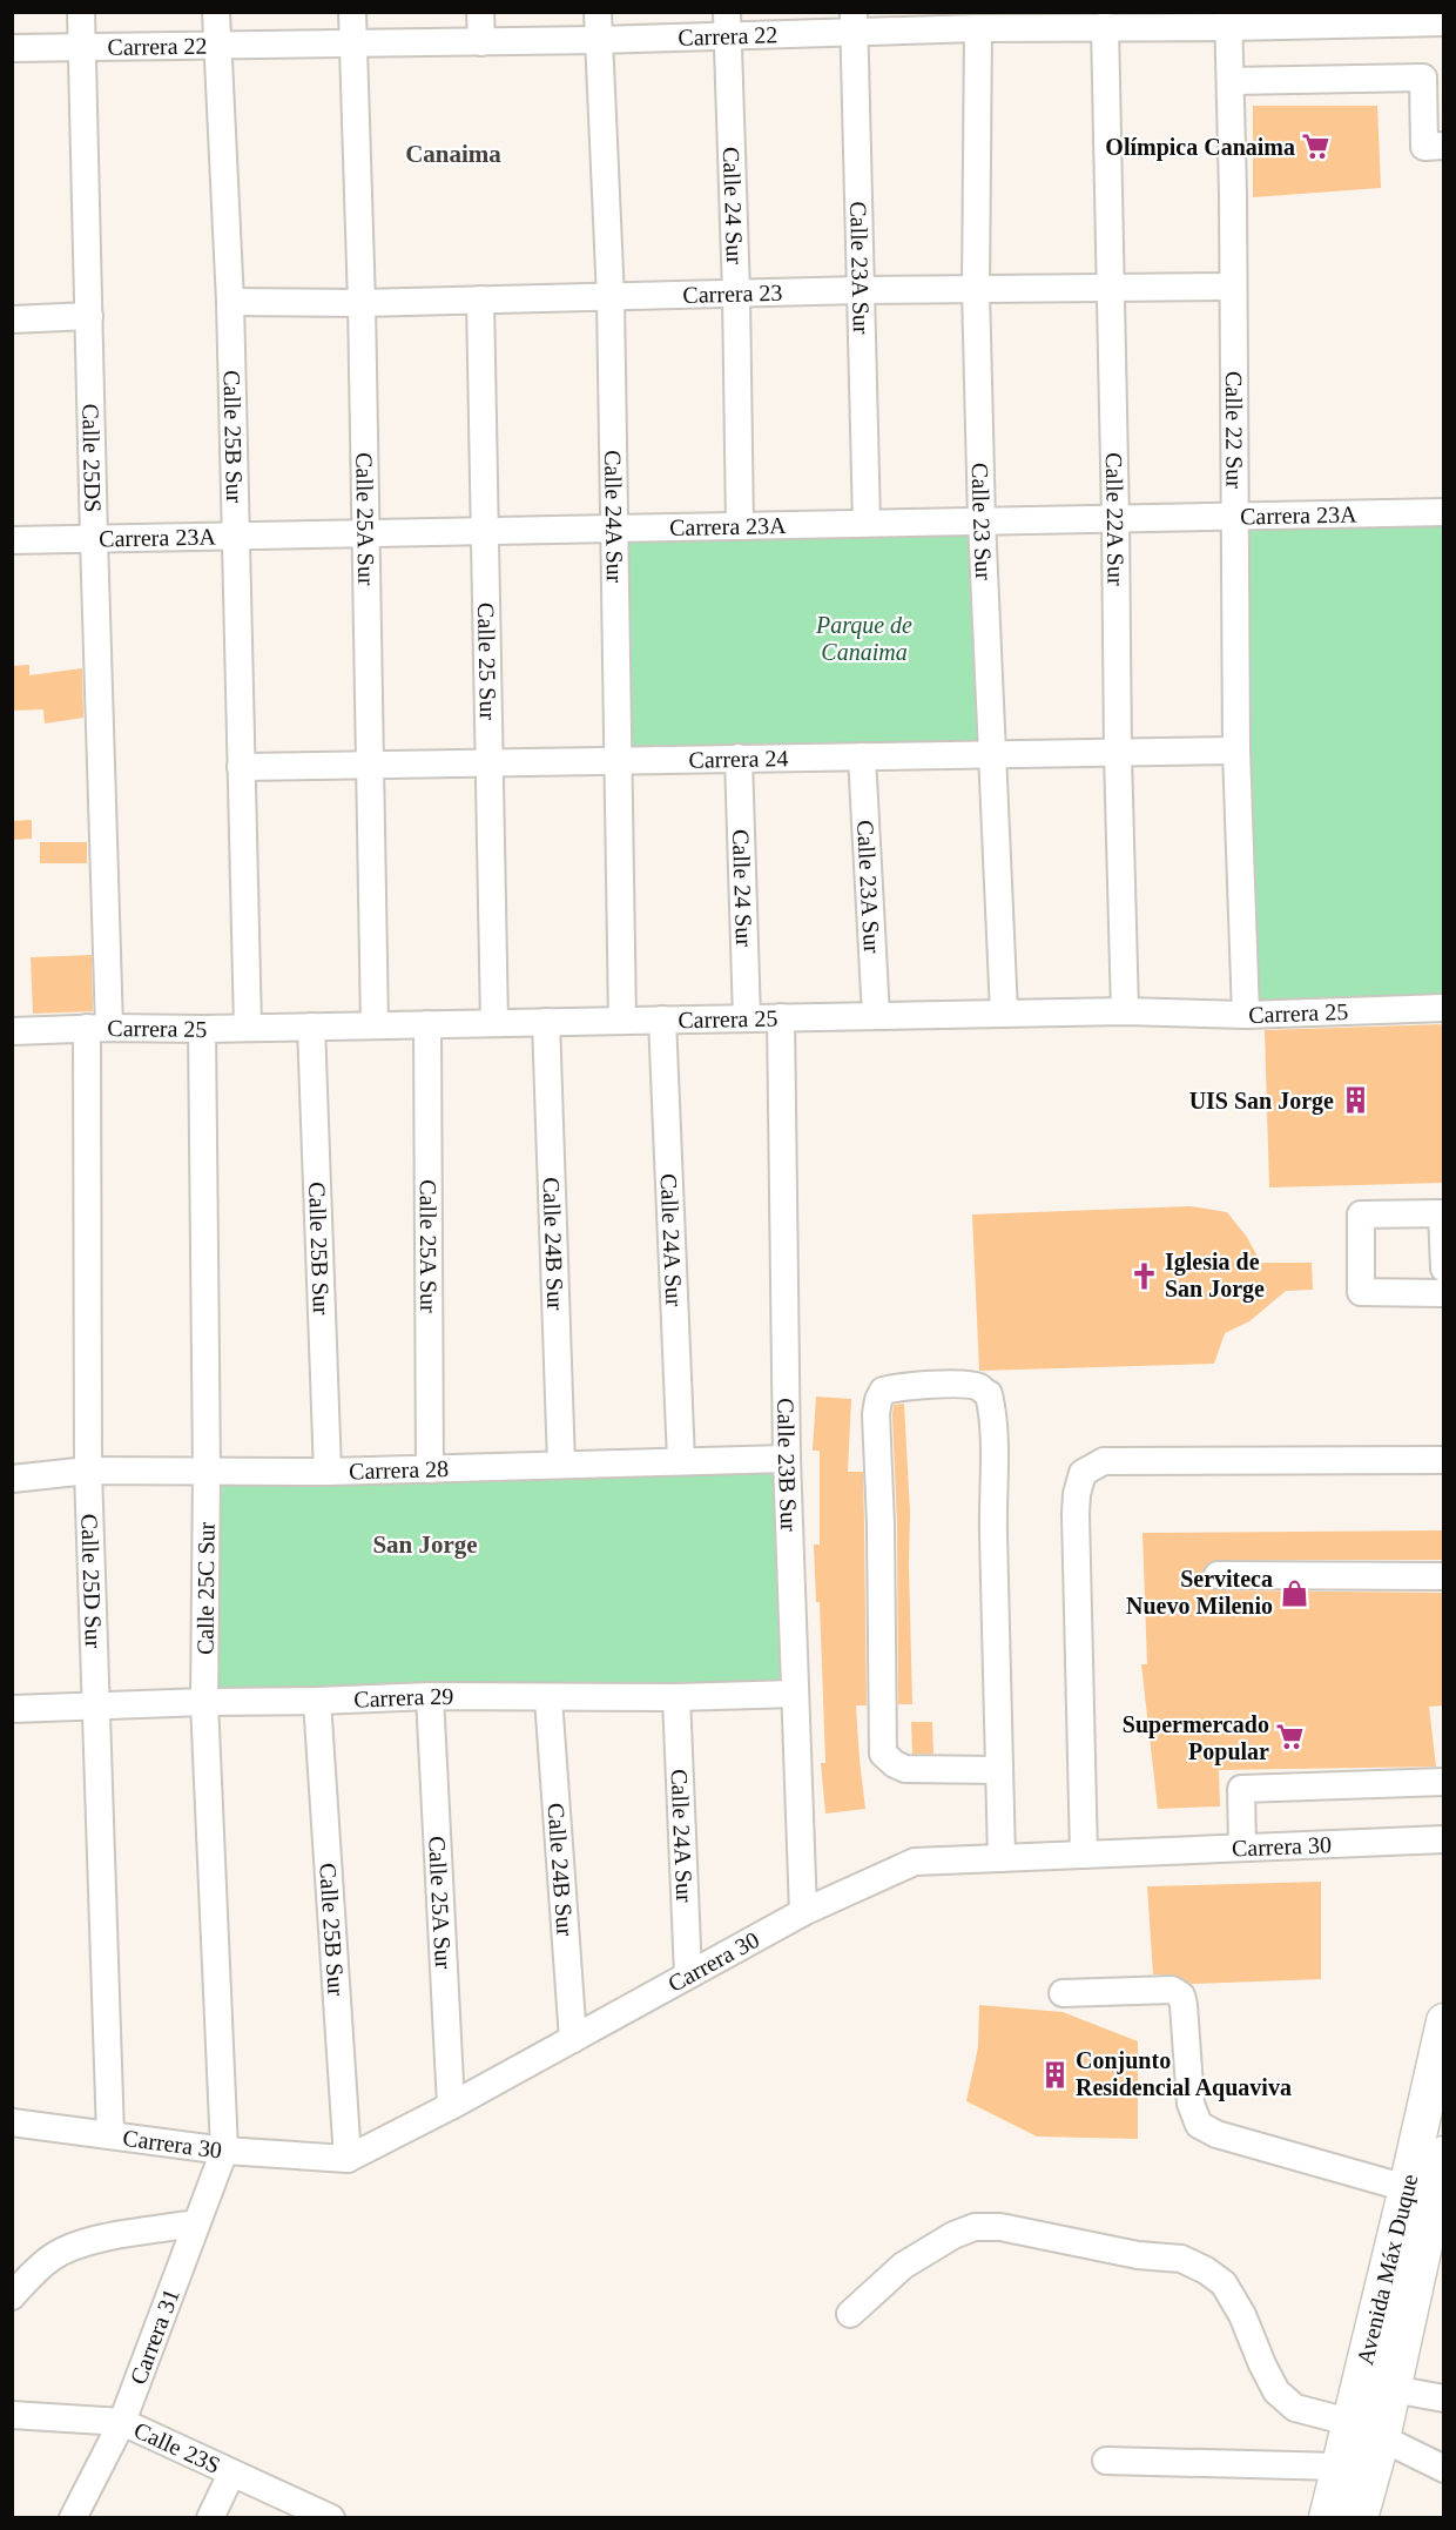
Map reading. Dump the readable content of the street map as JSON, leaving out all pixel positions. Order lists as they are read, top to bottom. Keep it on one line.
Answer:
{"streets":{"main road":["Avenida Máx Duque"],"street":["Carrera 22","Calle 24 Sur","Calle 23A Sur","Carrera 23","Calle 22 Sur","Calle 25B Sur","Calle 25DS","Carrera 23A","Calle 24A Sur","Calle 25A Sur","Calle 22A Sur","Calle 23 Sur","Calle 25 Sur","Carrera 24","Carrera 25","Calle 24B Sur","Calle 23B Sur","Carrera 28","Calle 25D Sur","Calle 25C Sur","Carrera 29","Carrera 30","Carrera 31","Calle 23S"]},"crossings":[["Carrera 22","Calle 24 Sur"],["Carrera 22","Calle 23A Sur"],["Carrera 22","Calle 22 Sur"],["Carrera 22","Calle 25B Sur"],["Carrera 22","Calle 25DS"],["Carrera 22","Calle 24A Sur"],["Carrera 22","Calle 25A Sur"],["Carrera 22","Calle 22A Sur"],["Carrera 22","Calle 23 Sur"],["Calle 24 Sur","Carrera 23"],["Calle 24 Sur","Carrera 23A"],["Calle 24 Sur","Carrera 24"],["Calle 24 Sur","Carrera 25"],["Calle 23A Sur","Carrera 23"],["Calle 23A Sur","Carrera 23A"],["Calle 23A Sur","Carrera 24"],["Calle 23A Sur","Carrera 25"],["Carrera 23","Calle 22 Sur"],["Carrera 23","Calle 25B Sur"],["Carrera 23","Calle 24A Sur"],["Carrera 23","Calle 25A Sur"],["Carrera 23","Calle 22A Sur"],["Carrera 23","Calle 23 Sur"],["Carrera 23","Calle 25 Sur"],["Calle 22 Sur","Carrera 23A"],["Calle 22 Sur","Carrera 24"],["Calle 22 Sur","Carrera 25"],["Calle 25B Sur","Carrera 23A"],["Calle 25B Sur","Carrera 24"],["Calle 25B Sur","Carrera 25"],["Calle 25B Sur","Carrera 28"],["Calle 25B Sur","Carrera 29"],["Calle 25B Sur","Carrera 30"],["Calle 25DS","Carrera 23A"],["Calle 25DS","Carrera 25"],["Calle 25DS","Calle 25D Sur"],["Carrera 23A","Calle 24A Sur"],["Carrera 23A","Calle 25A Sur"],["Carrera 23A","Calle 22A Sur"],["Carrera 23A","Calle 23 Sur"],["Carrera 23A","Calle 25 Sur"],["Calle 24A Sur","Carrera 24"],["Calle 24A Sur","Carrera 25"],["Calle 24A Sur","Carrera 28"],["Calle 24A Sur","Carrera 29"],["Calle 24A Sur","Carrera 30"],["Calle 25A Sur","Carrera 24"],["Calle 25A Sur","Carrera 25"],["Calle 25A Sur","Carrera 28"],["Calle 25A Sur","Carrera 29"],["Calle 25A Sur","Carrera 30"],["Calle 22A Sur","Carrera 24"],["Calle 22A Sur","Carrera 25"],["Calle 23 Sur","Carrera 24"],["Calle 23 Sur","Carrera 25"],["Calle 25 Sur","Carrera 24"],["Calle 25 Sur","Carrera 25"],["Carrera 25","Calle 24B Sur"],["Carrera 25","Calle 23B Sur"],["Carrera 25","Calle 25D Sur"],["Carrera 25","Calle 25C Sur"],["Calle 24B Sur","Carrera 28"],["Calle 24B Sur","Carrera 29"],["Calle 24B Sur","Carrera 30"],["Calle 23B Sur","Carrera 28"],["Calle 23B Sur","Carrera 29"],["Calle 23B Sur","Carrera 30"],["Carrera 28","Calle 25D Sur"],["Carrera 28","Calle 25C Sur"],["Calle 25D Sur","Carrera 29"],["Calle 25D Sur","Carrera 30"],["Calle 25C Sur","Carrera 29"],["Calle 25C Sur","Carrera 30"],["Calle 25C Sur","Carrera 31"],["Carrera 30","Carrera 31"],["Carrera 31","Calle 23S"]],"districts":["Canaima","San Jorge"],"parks":["Parque de Canaima"],"places":{"supermarket":["Olímpica Canaima","Supermercado Popular"],"building":["UIS San Jorge","Conjunto Residencial Aquaviva"],"church":["Iglesia de San Jorge"],"shop":["Serviteca Nuevo Milenio"]}}
